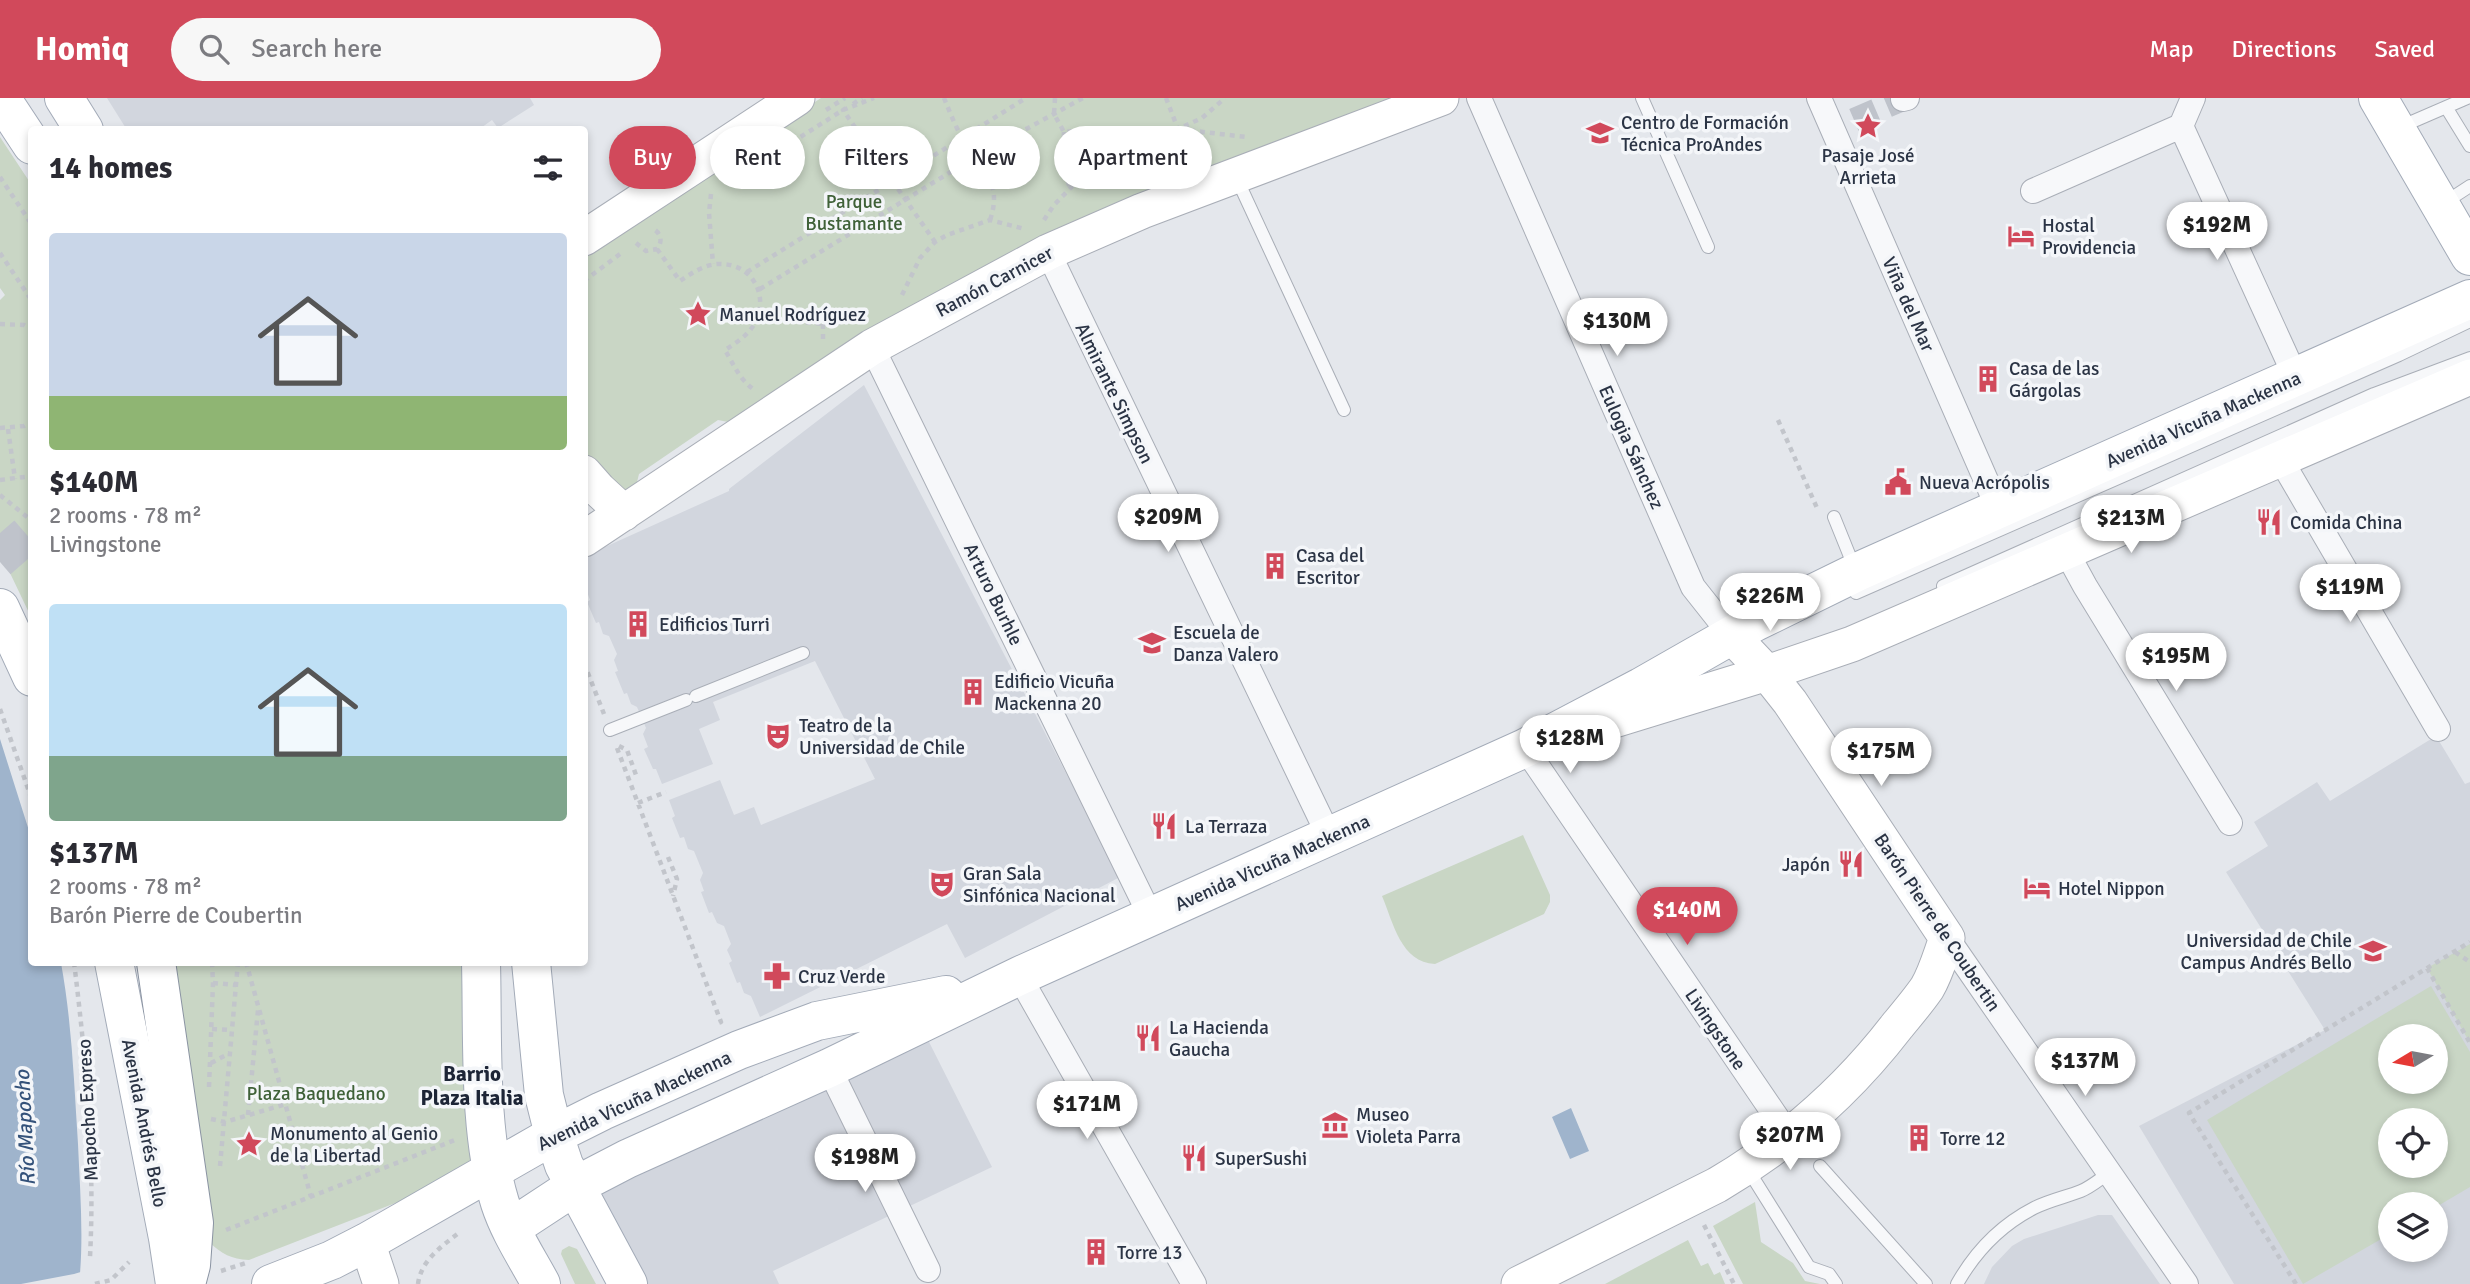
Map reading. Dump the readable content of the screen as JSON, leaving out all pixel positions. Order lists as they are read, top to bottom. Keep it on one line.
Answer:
{"streets":{"main road":["Ramón Carnicer","Avenida Vicuña Mackenna","Barón Pierre de Coubertin","Avenida Andrés Bello"],"street":["Viña del Mar","Almirante Simpson","Eulogia Sánchez","Arturo Burhle","Livingstone"],"path":["Mapocho Expreso"]},"crossings":[["Ramón Carnicer","Almirante Simpson"],["Ramón Carnicer","Arturo Burhle"],["Viña del Mar","Avenida Vicuña Mackenna"],["Almirante Simpson","Avenida Vicuña Mackenna"],["Avenida Vicuña Mackenna","Eulogia Sánchez"],["Avenida Vicuña Mackenna","Arturo Burhle"],["Avenida Vicuña Mackenna","Barón Pierre de Coubertin"],["Avenida Vicuña Mackenna","Livingstone"],["Eulogia Sánchez","Barón Pierre de Coubertin"]],"districts":["Barrio Plaza Italia"],"water":["Río Mapocho"],"parks":["Parque Bustamante","Plaza Baquedano"],"places":{"place":["Pasaje José Arrieta","Manuel Rodríguez","Monumento al Genio de la Libertad"],"school or university":["Centro de Formación Técnica ProAndes","Escuela de Danza Valero","Universidad de Chile Campus Andrés Bello"],"hotel":["Hostal Providencia","Hotel Nippon"],"building":["Casa de las Gárgolas","Casa del Escritor","Edificios Turri","Edificio Vicuña Mackenna 20","Torre 12","Torre 13"],"public building":["Nueva Acrópolis"],"restaurant":["Comida China","La Terraza","Japón","La Hacienda Gaucha","SuperSushi"],"theatre":["Teatro de la Universidad de Chile","Gran Sala Sinfónica Nacional"],"pharmacy":["Cruz Verde"],"museum":["Museo Violeta Parra"]},"north":"left","page":{"header":"Homiq","search":"Search here","nav":["Map","Directions","Saved"],"chip":["Buy","Rent","Filters","New","Apartment"],"heading":"14 homes","price":["$192M","$130M","$209M","$213M","$119M","$226M","$195M","$128M","$175M","$140M","$137M","$171M","$207M","$198M"],"list":[{"name":"$140M","note":"2 rooms · 78 m² · Livingstone"},{"name":"$137M","note":"2 rooms · 78 m² · Barón Pierre de Coubertin"}]}}
